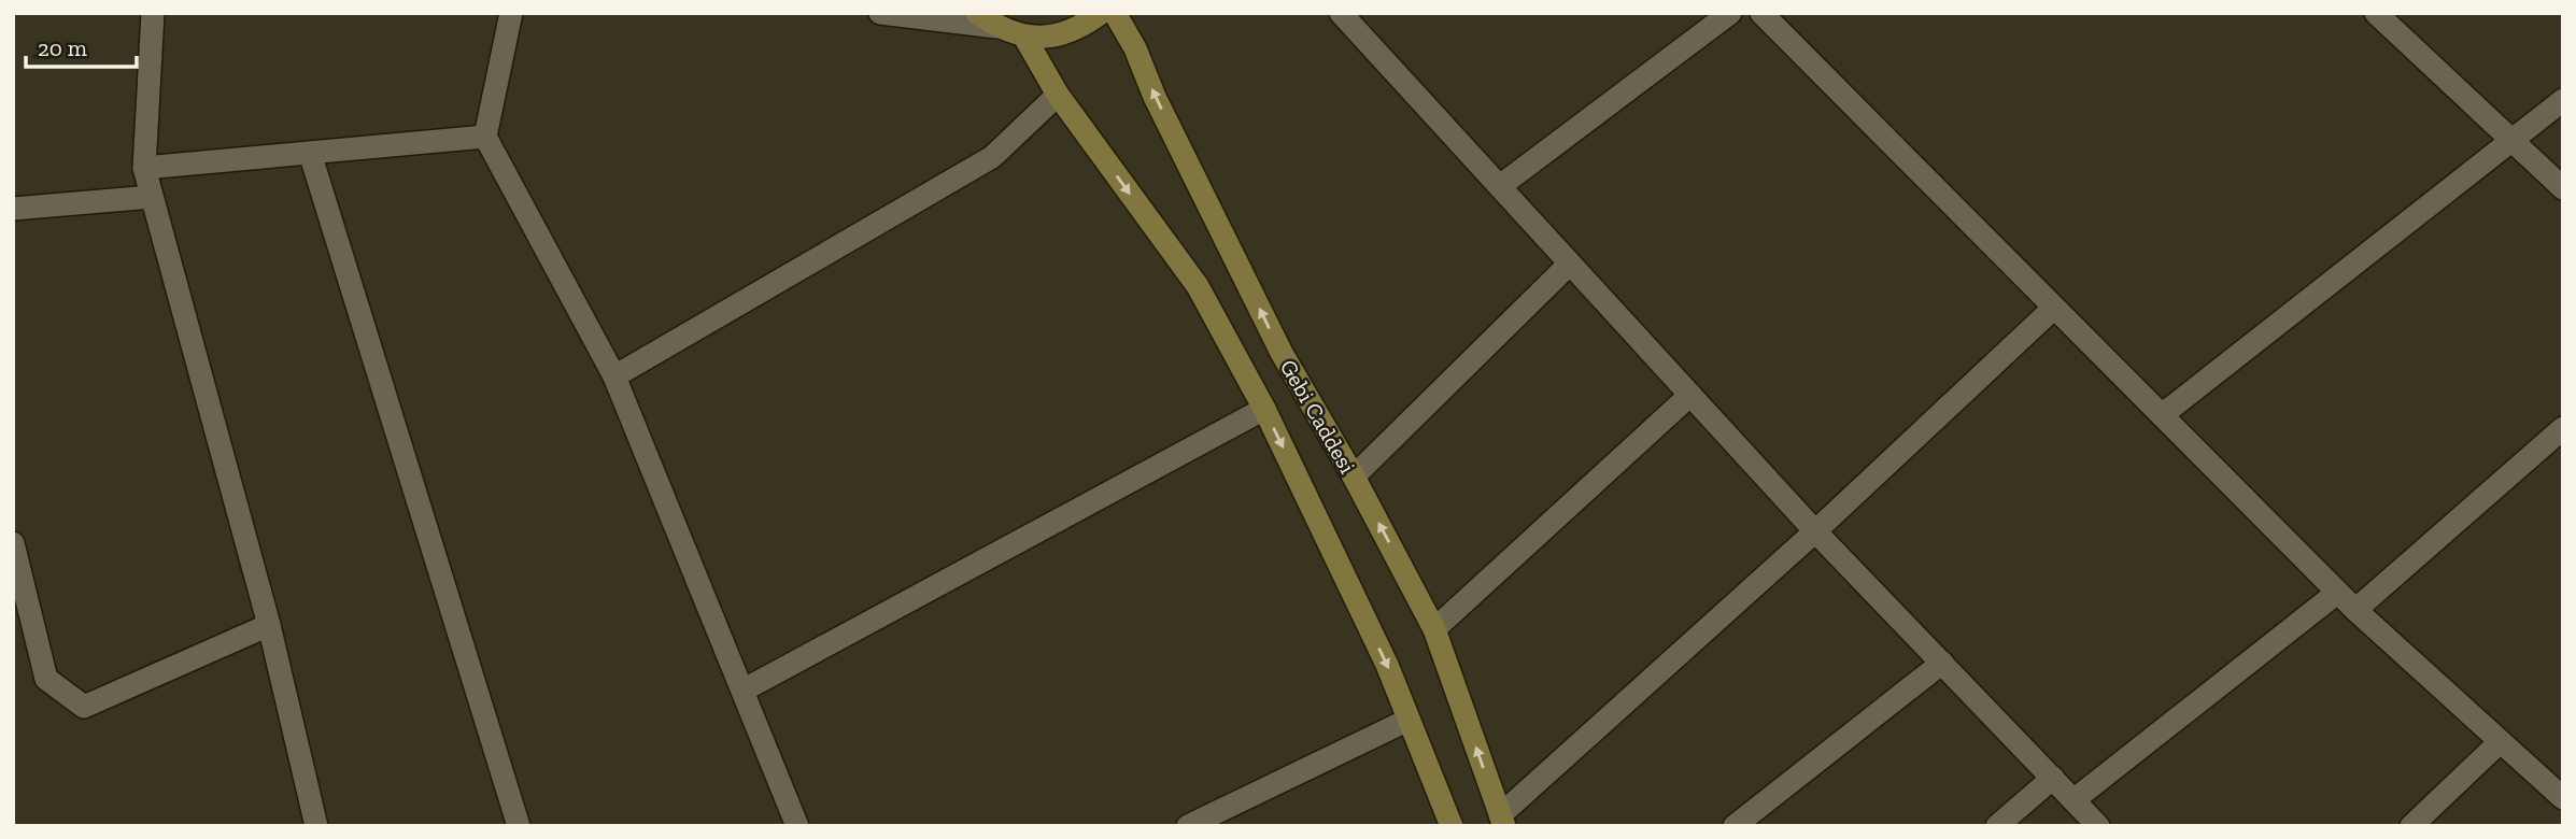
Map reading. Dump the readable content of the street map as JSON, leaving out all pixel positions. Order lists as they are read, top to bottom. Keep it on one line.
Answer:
{"streets":{"main road":["Gebi Caddesi"]},"scale_bar":"20 m"}
